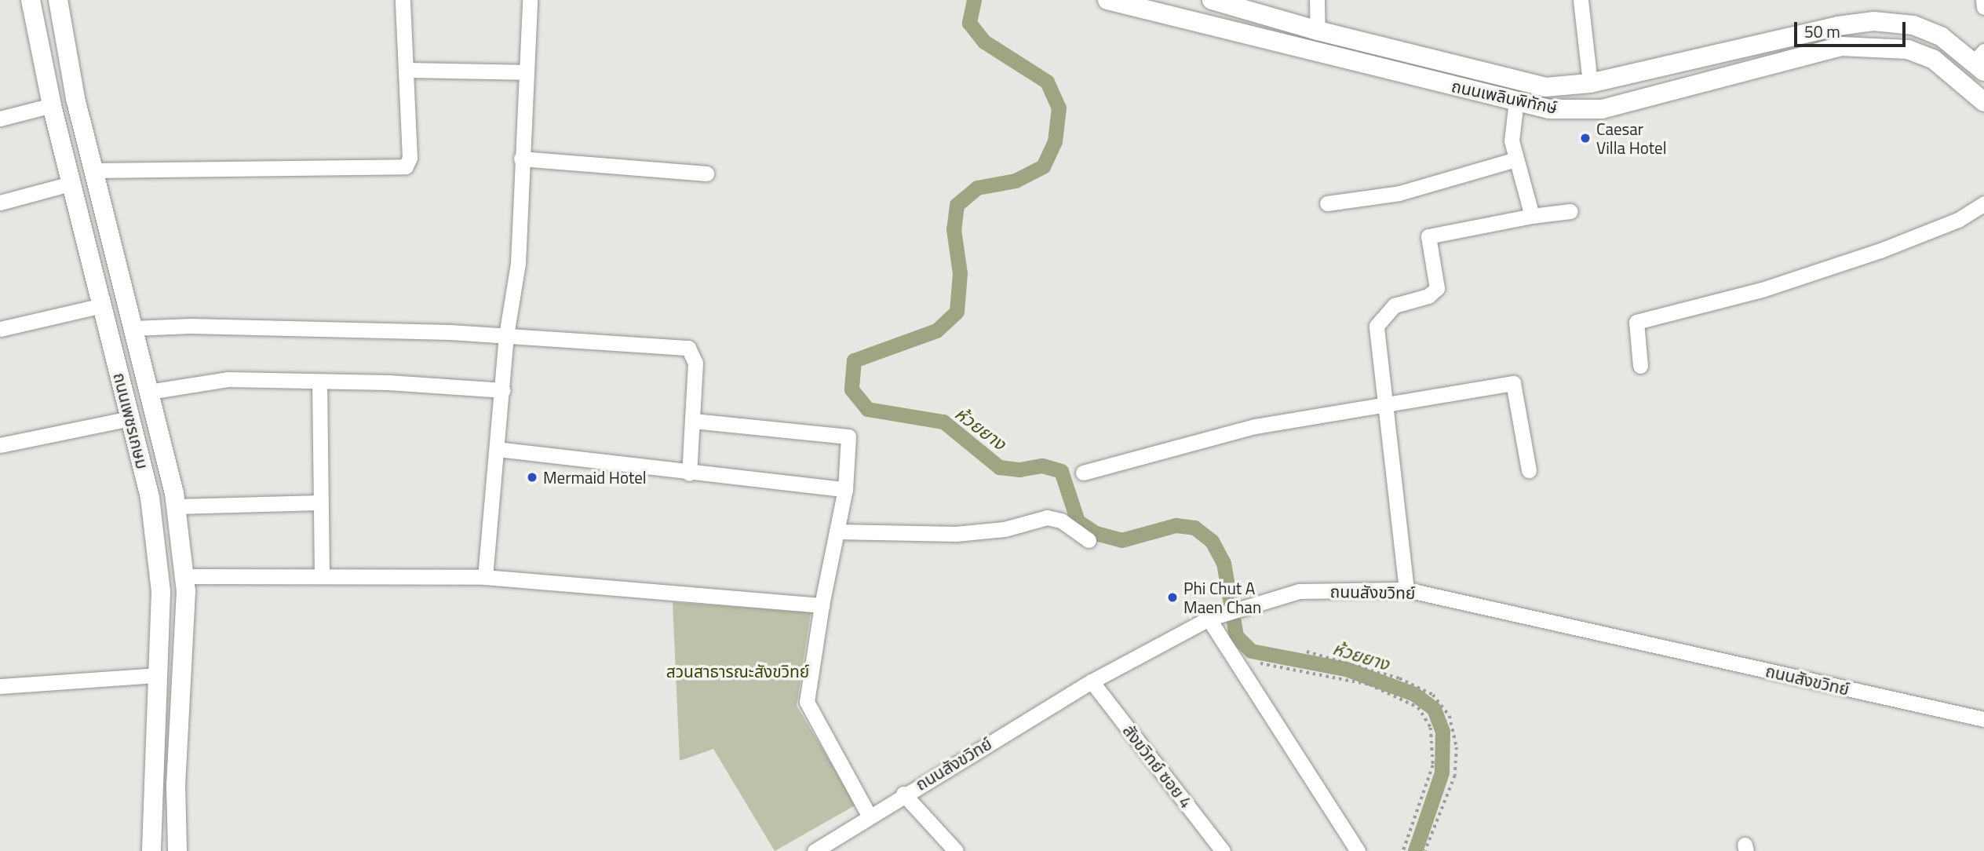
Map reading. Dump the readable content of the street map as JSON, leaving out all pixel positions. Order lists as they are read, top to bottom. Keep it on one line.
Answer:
{"streets":{"main road":["ถนนเพลินพิทักษ์","ถนนเพชรเกษม"],"street":["ถนนสังขวิทย์","สังขวิทย์ ซอย 4"]},"crossings":[["ถนนสังขวิทย์","สังขวิทย์ ซอย 4"]],"water":["ห้วยยาง"],"parks":["สวนสาธารณะสังขวิทย์"],"places":["Caesar Villa Hotel","Mermaid Hotel","Phi Chut A Maen Chan"],"scale_bar":"50 m"}
